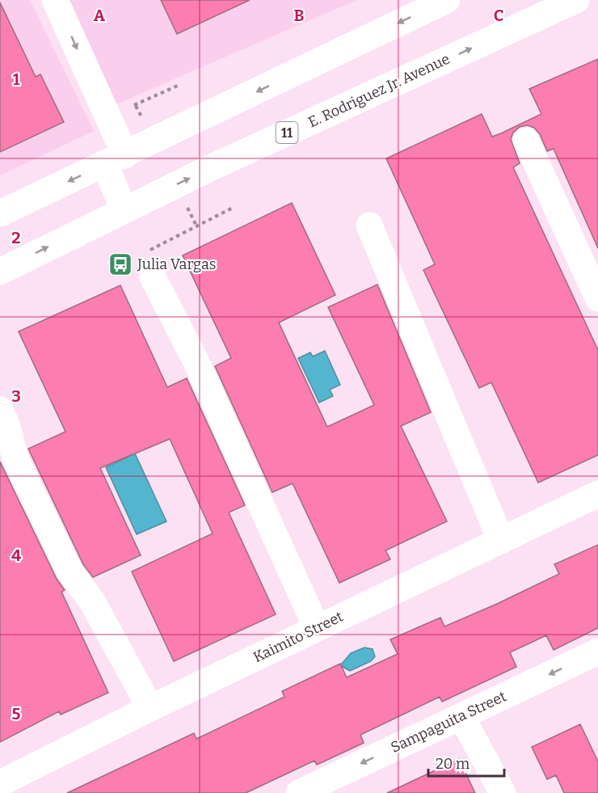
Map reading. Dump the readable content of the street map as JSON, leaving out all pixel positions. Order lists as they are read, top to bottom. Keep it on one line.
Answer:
{"streets":{"street":["E. Rodriguez Jr. Avenue","11","Kaimito Street","Sampaguita Street"]},"one_way":["Sampaguita Street"],"places":{"bus stop":["Julia Vargas"]},"scale_bar":"20 m","grid":{"columns":["A","B","C"],"rows":["1","2","3","4","5"]}}
